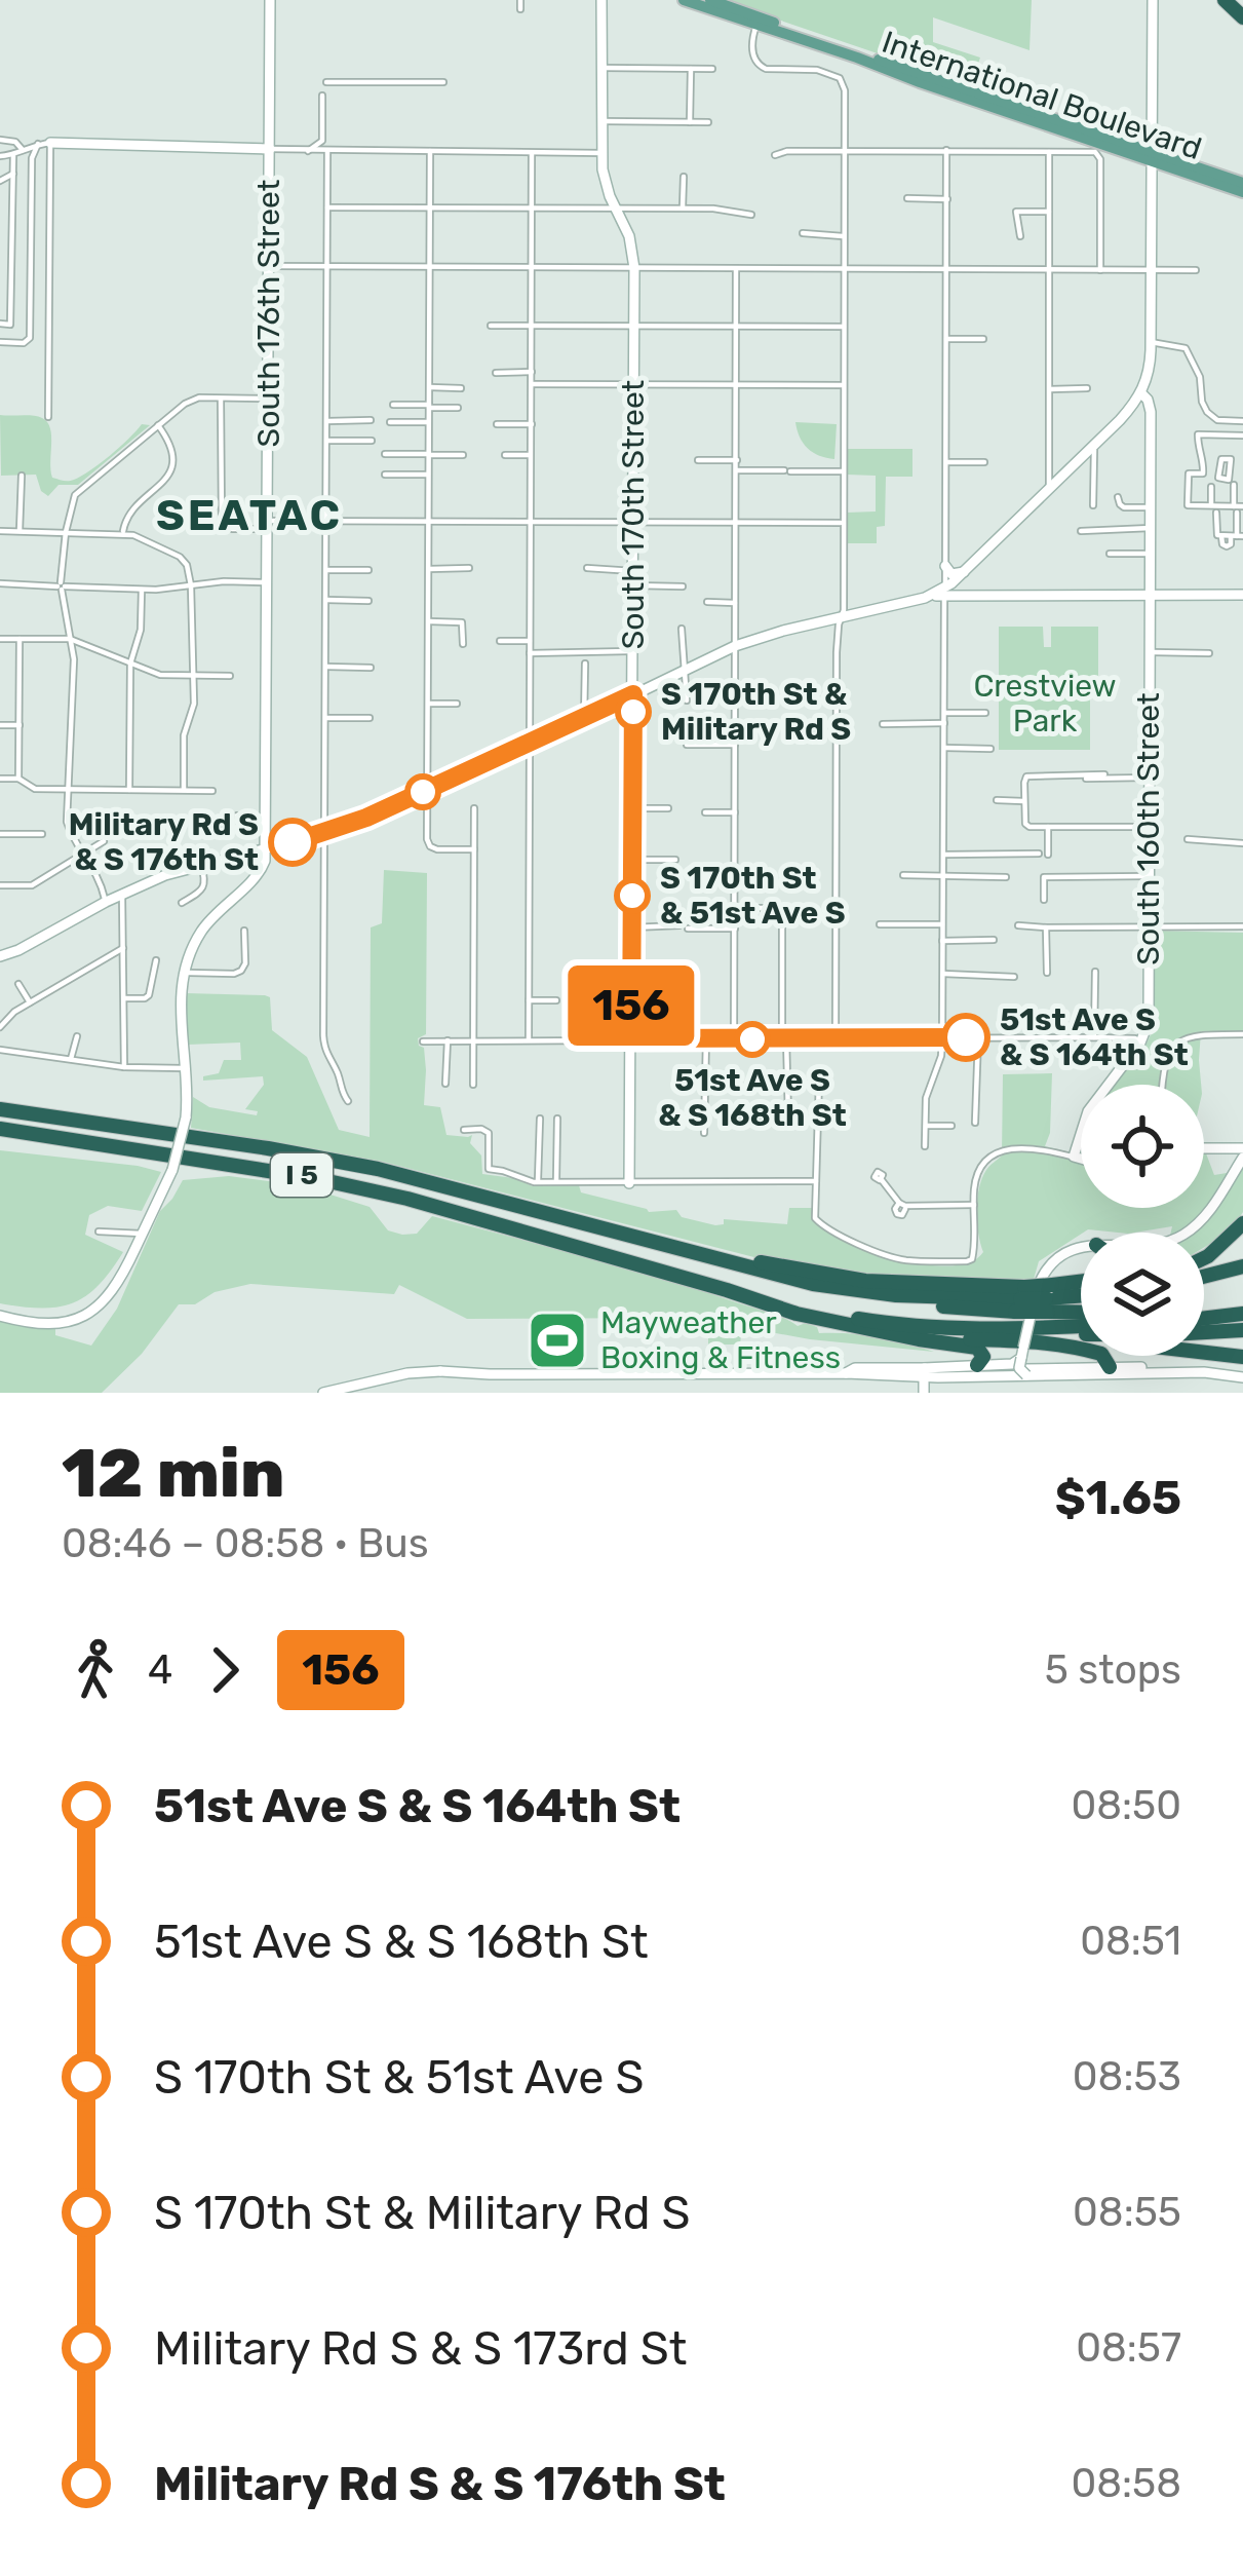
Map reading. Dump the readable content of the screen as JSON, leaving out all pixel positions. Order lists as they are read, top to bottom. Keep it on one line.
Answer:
{"streets":{"highway":["I 5"],"main road":["International Boulevard"],"street":["South 176th Street","South 170th Street","South 160th Street"]},"crossings":[["International Boulevard","South 160th Street"]],"districts":["SEATAC"],"parks":["Crestview Park"],"places":{"other":["S 170th St & Military Rd S","Military Rd S & S 176th St","S 170th St & 51st Ave S","51st Ave S & S 164th St","51st Ave S & S 168th St"],"sports":["Mayweather Boxing & Fitness"]},"lines":["bus line 156"],"page":{"on_map":"156","heading":["12 min","08:46 – 08:58 · Bus","$1.65"],"legs":["4","156","5 stops"],"list":[{"name":"51st Ave S & S 164th St","value":"08:50"},{"name":"51st Ave S & S 168th St","value":"08:51"},{"name":"S 170th St & 51st Ave S","value":"08:53"},{"name":"S 170th St & Military Rd S","value":"08:55"},{"name":"Military Rd S & S 173rd St","value":"08:57"},{"name":"Military Rd S & S 176th St","value":"08:58"}]}}
